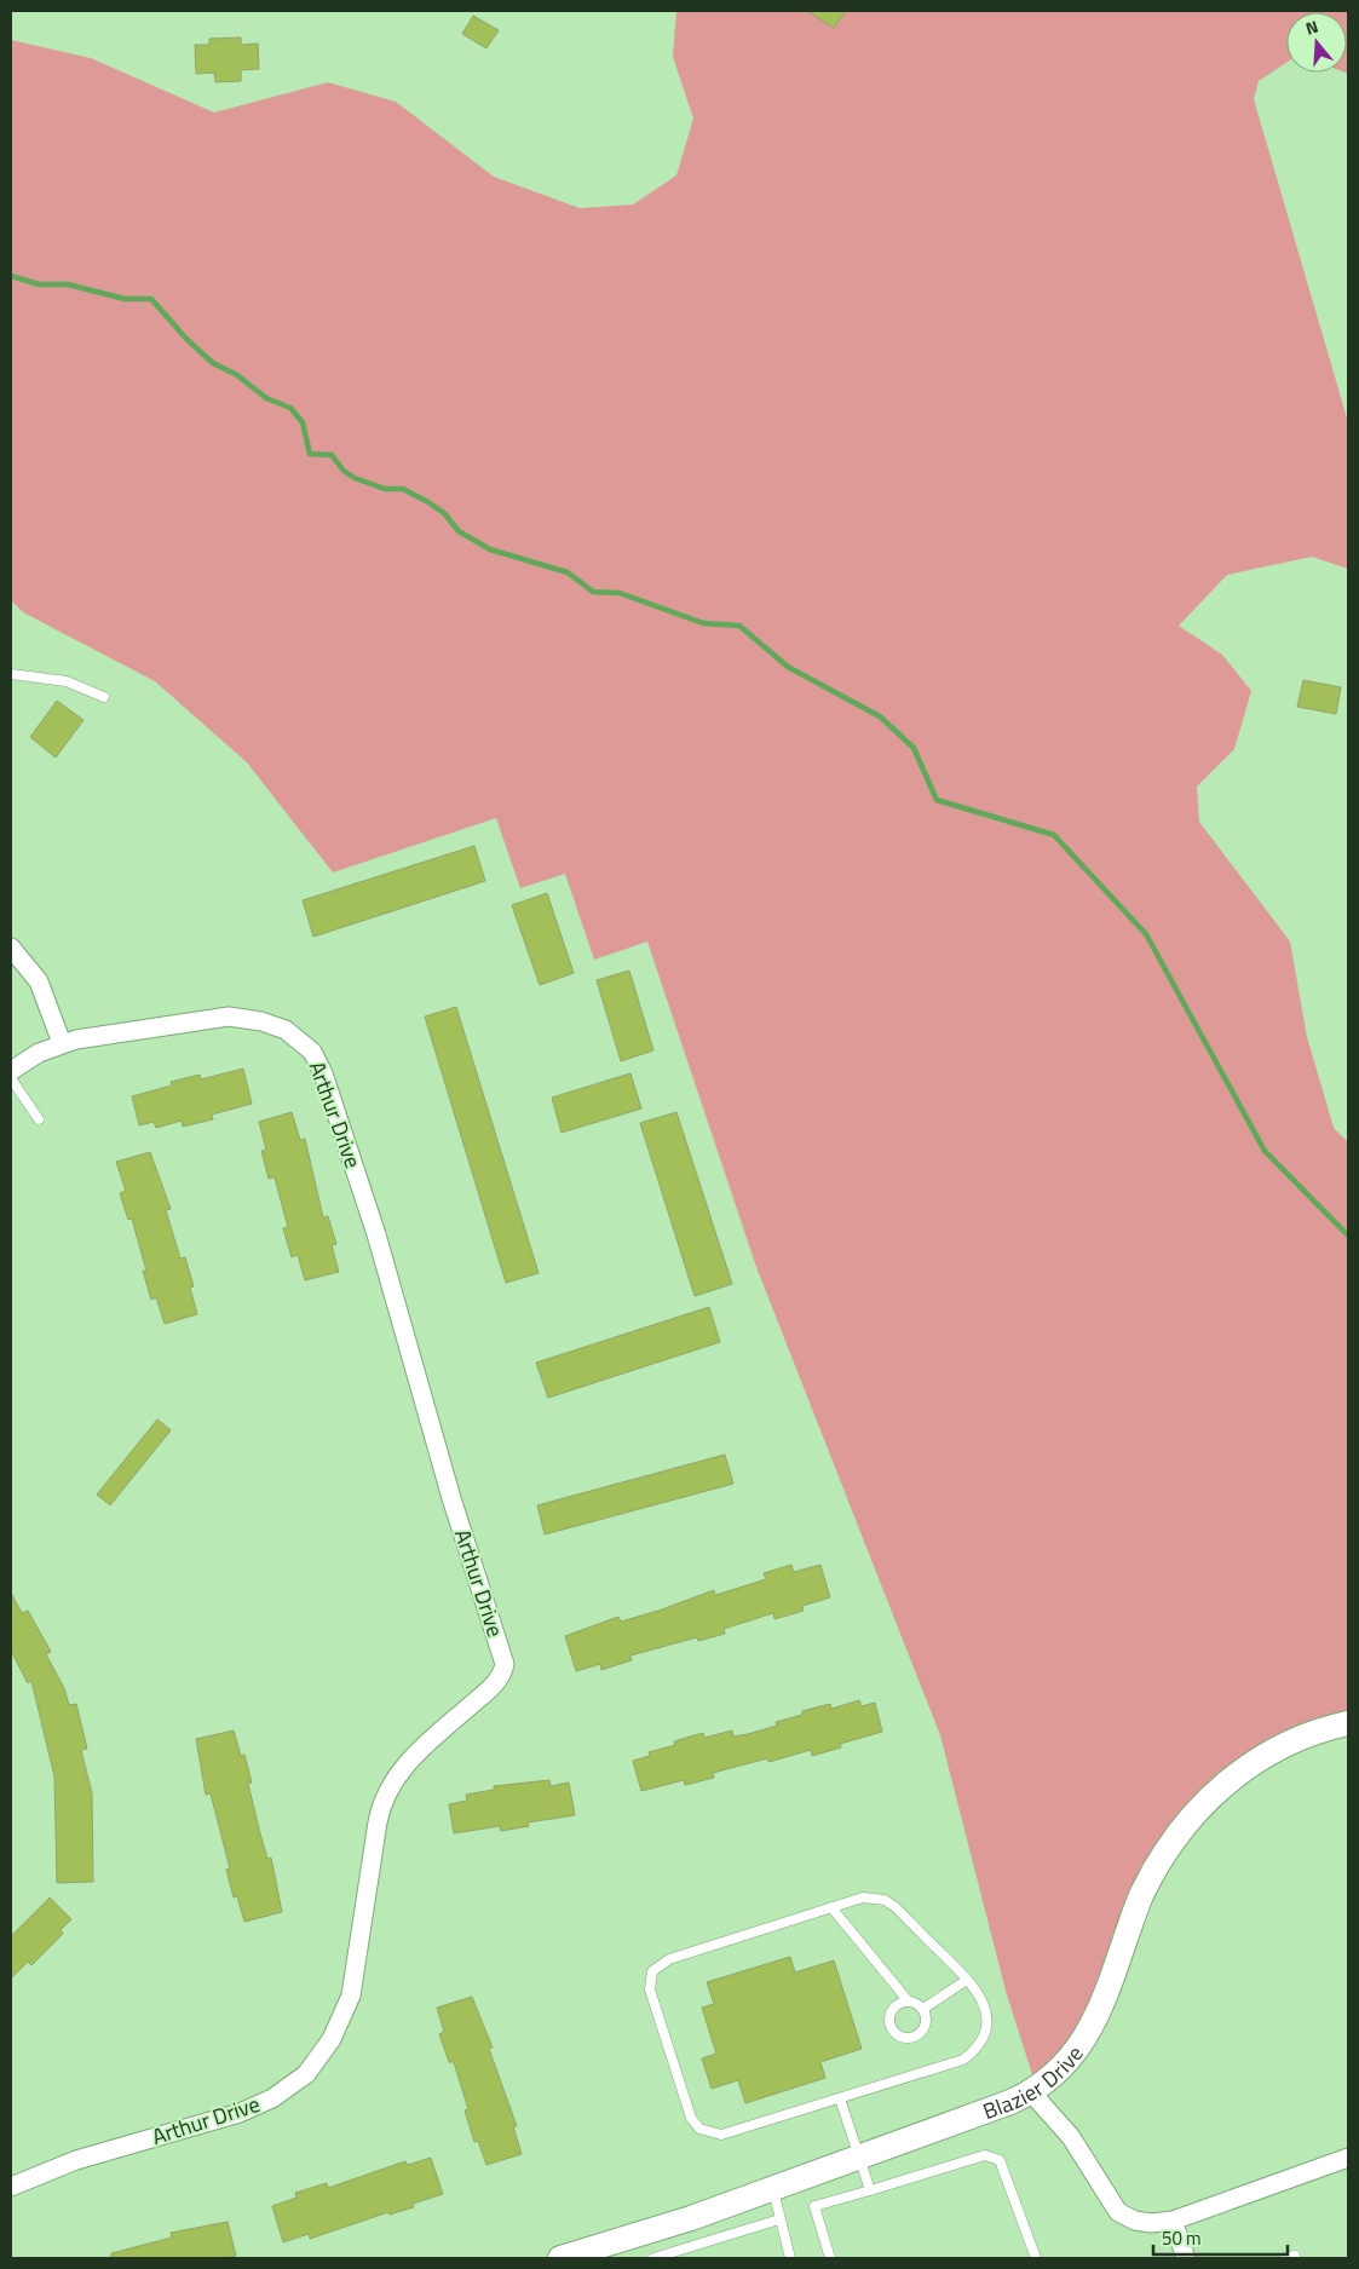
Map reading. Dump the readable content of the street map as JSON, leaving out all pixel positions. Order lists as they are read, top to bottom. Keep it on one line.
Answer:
{"streets":{"street":["Arthur Drive","Blazier Drive"]},"scale_bar":"50 m","north":"top"}
